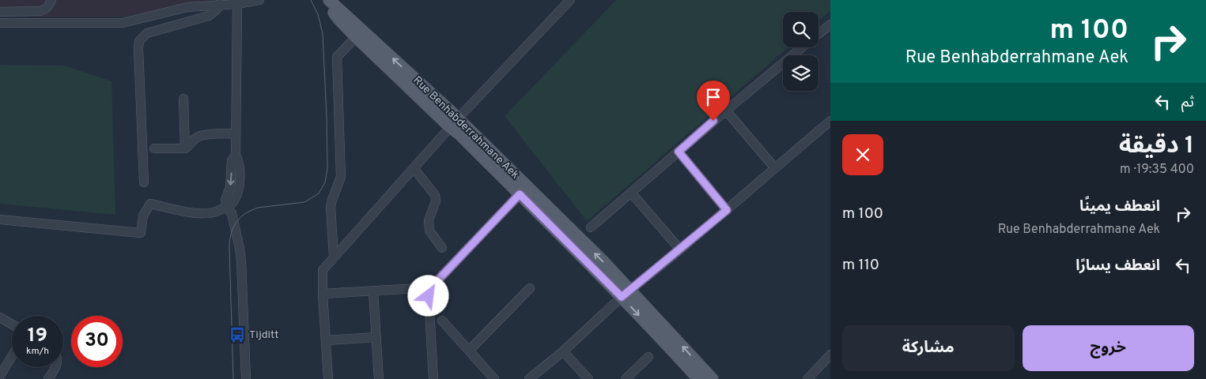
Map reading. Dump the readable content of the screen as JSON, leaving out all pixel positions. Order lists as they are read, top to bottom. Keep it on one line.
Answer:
{"streets":{"main road":["Rue Benhabderrahmane Aek"]},"places":{"bus stop":["Tijditt"]},"page":{"turn":["100 m","Rue Benhabderrahmane Aek"],"then":"ثم","heading":["1 دقيقة","400 m · 19:35"],"list":[{"name":"انعطف يمينًا","note":"Rue Benhabderrahmane Aek","value":"100 m"},{"name":"انعطف يسارًا","value":"110 m"}],"speed":"19 km/h","limit":"30","buttons":["خروج","مشاركة"]}}
